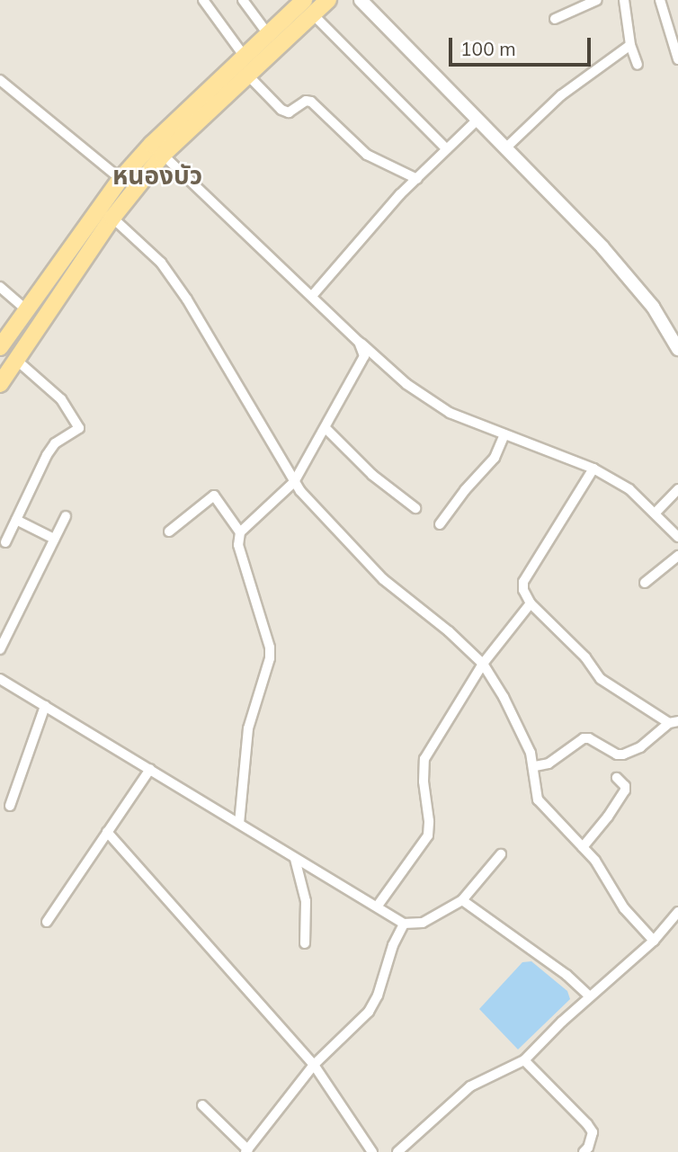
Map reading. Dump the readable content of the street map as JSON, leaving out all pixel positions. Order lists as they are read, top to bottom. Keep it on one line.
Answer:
{"districts":["หนองบัว"],"scale_bar":"100 m"}
